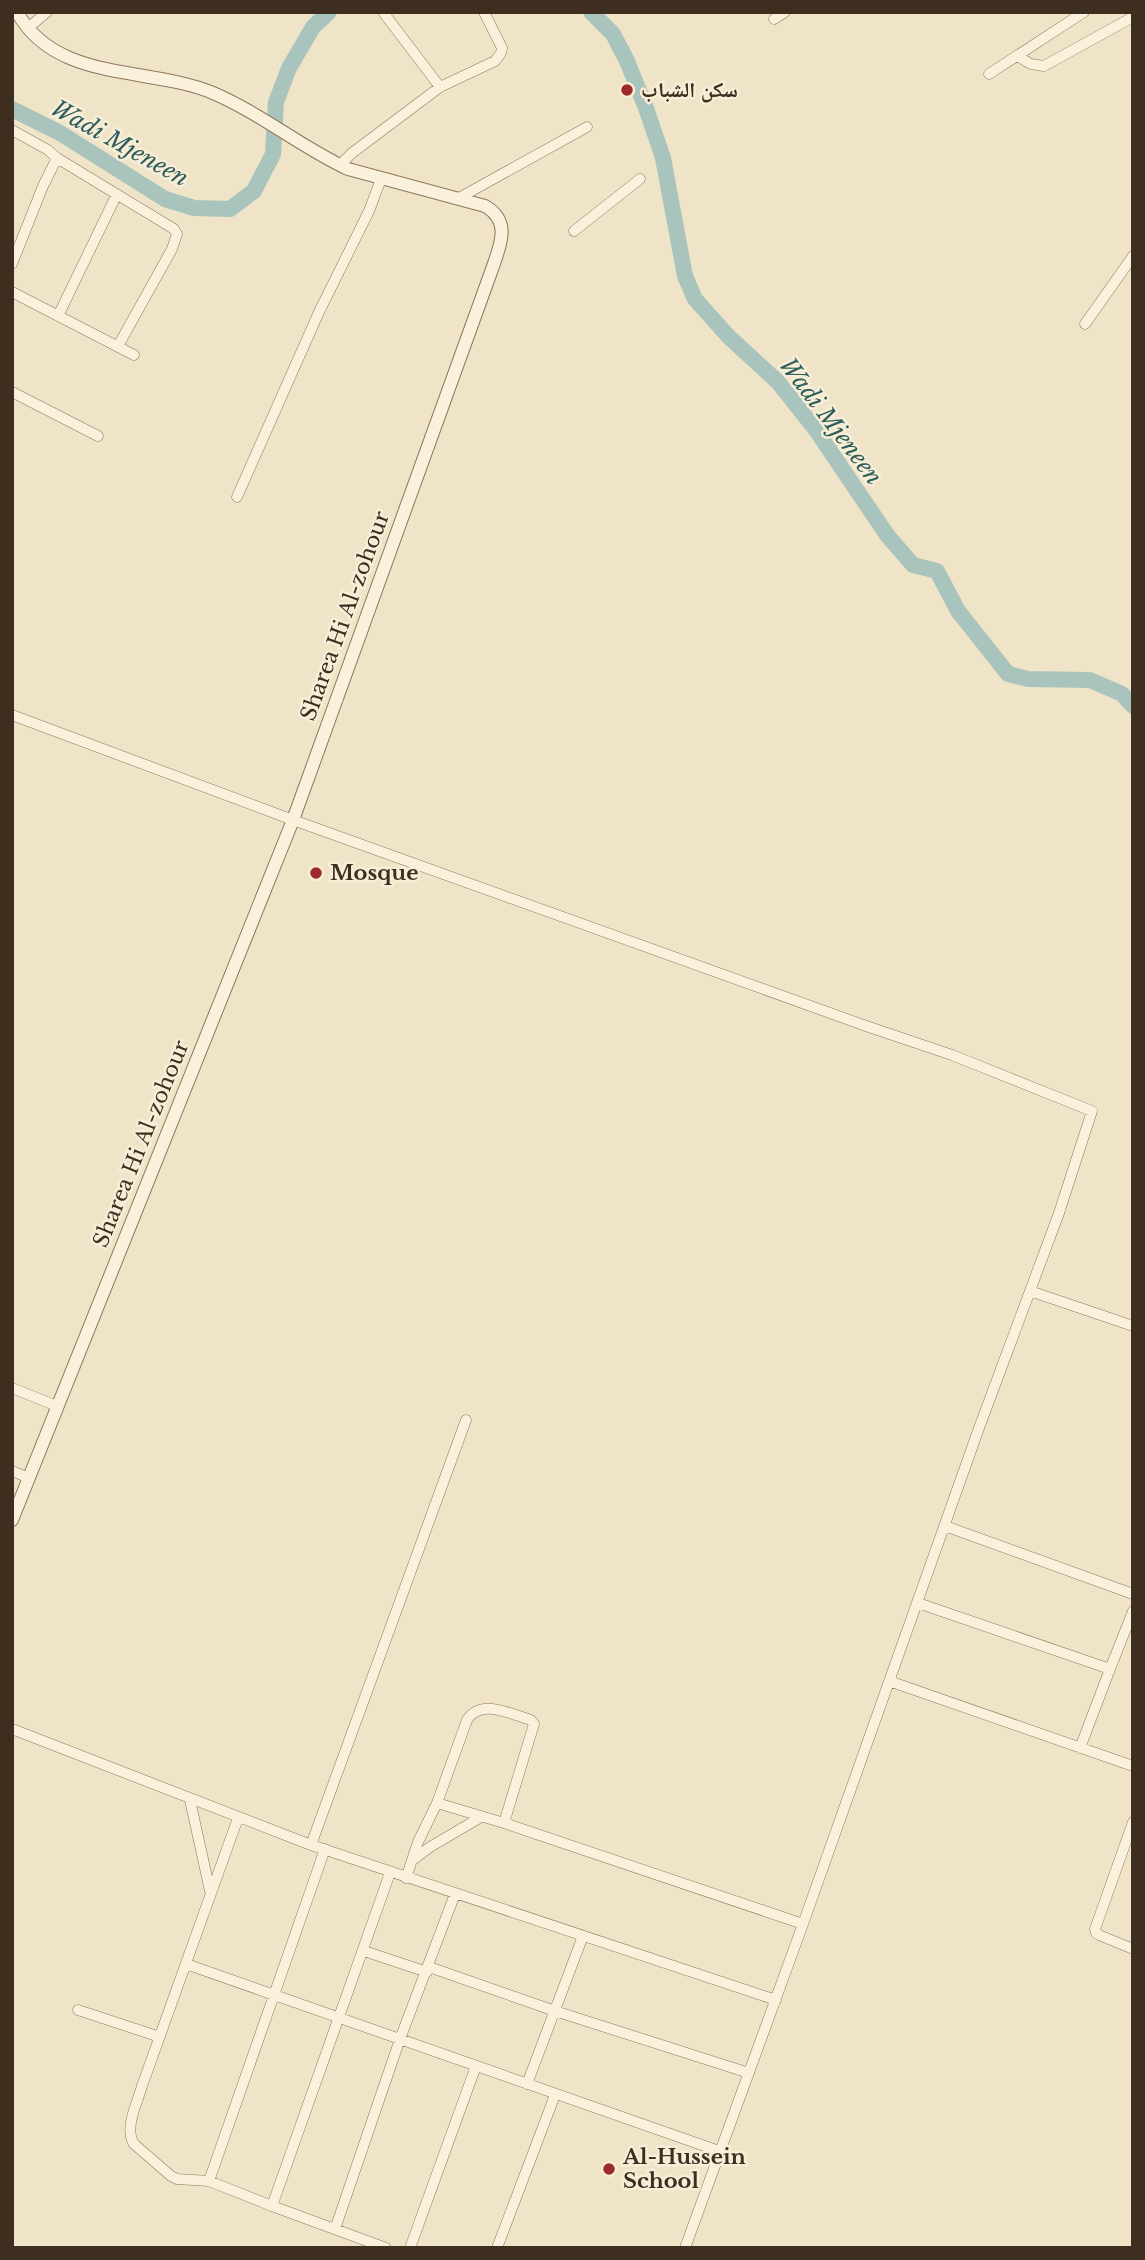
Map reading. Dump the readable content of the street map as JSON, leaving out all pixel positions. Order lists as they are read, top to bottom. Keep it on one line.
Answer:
{"streets":{"street":["Sharea Hi Al-zohour"]},"water":["Wadi Mjeneen"],"places":["سكن الشباب","Mosque","Al-Hussein School"]}
